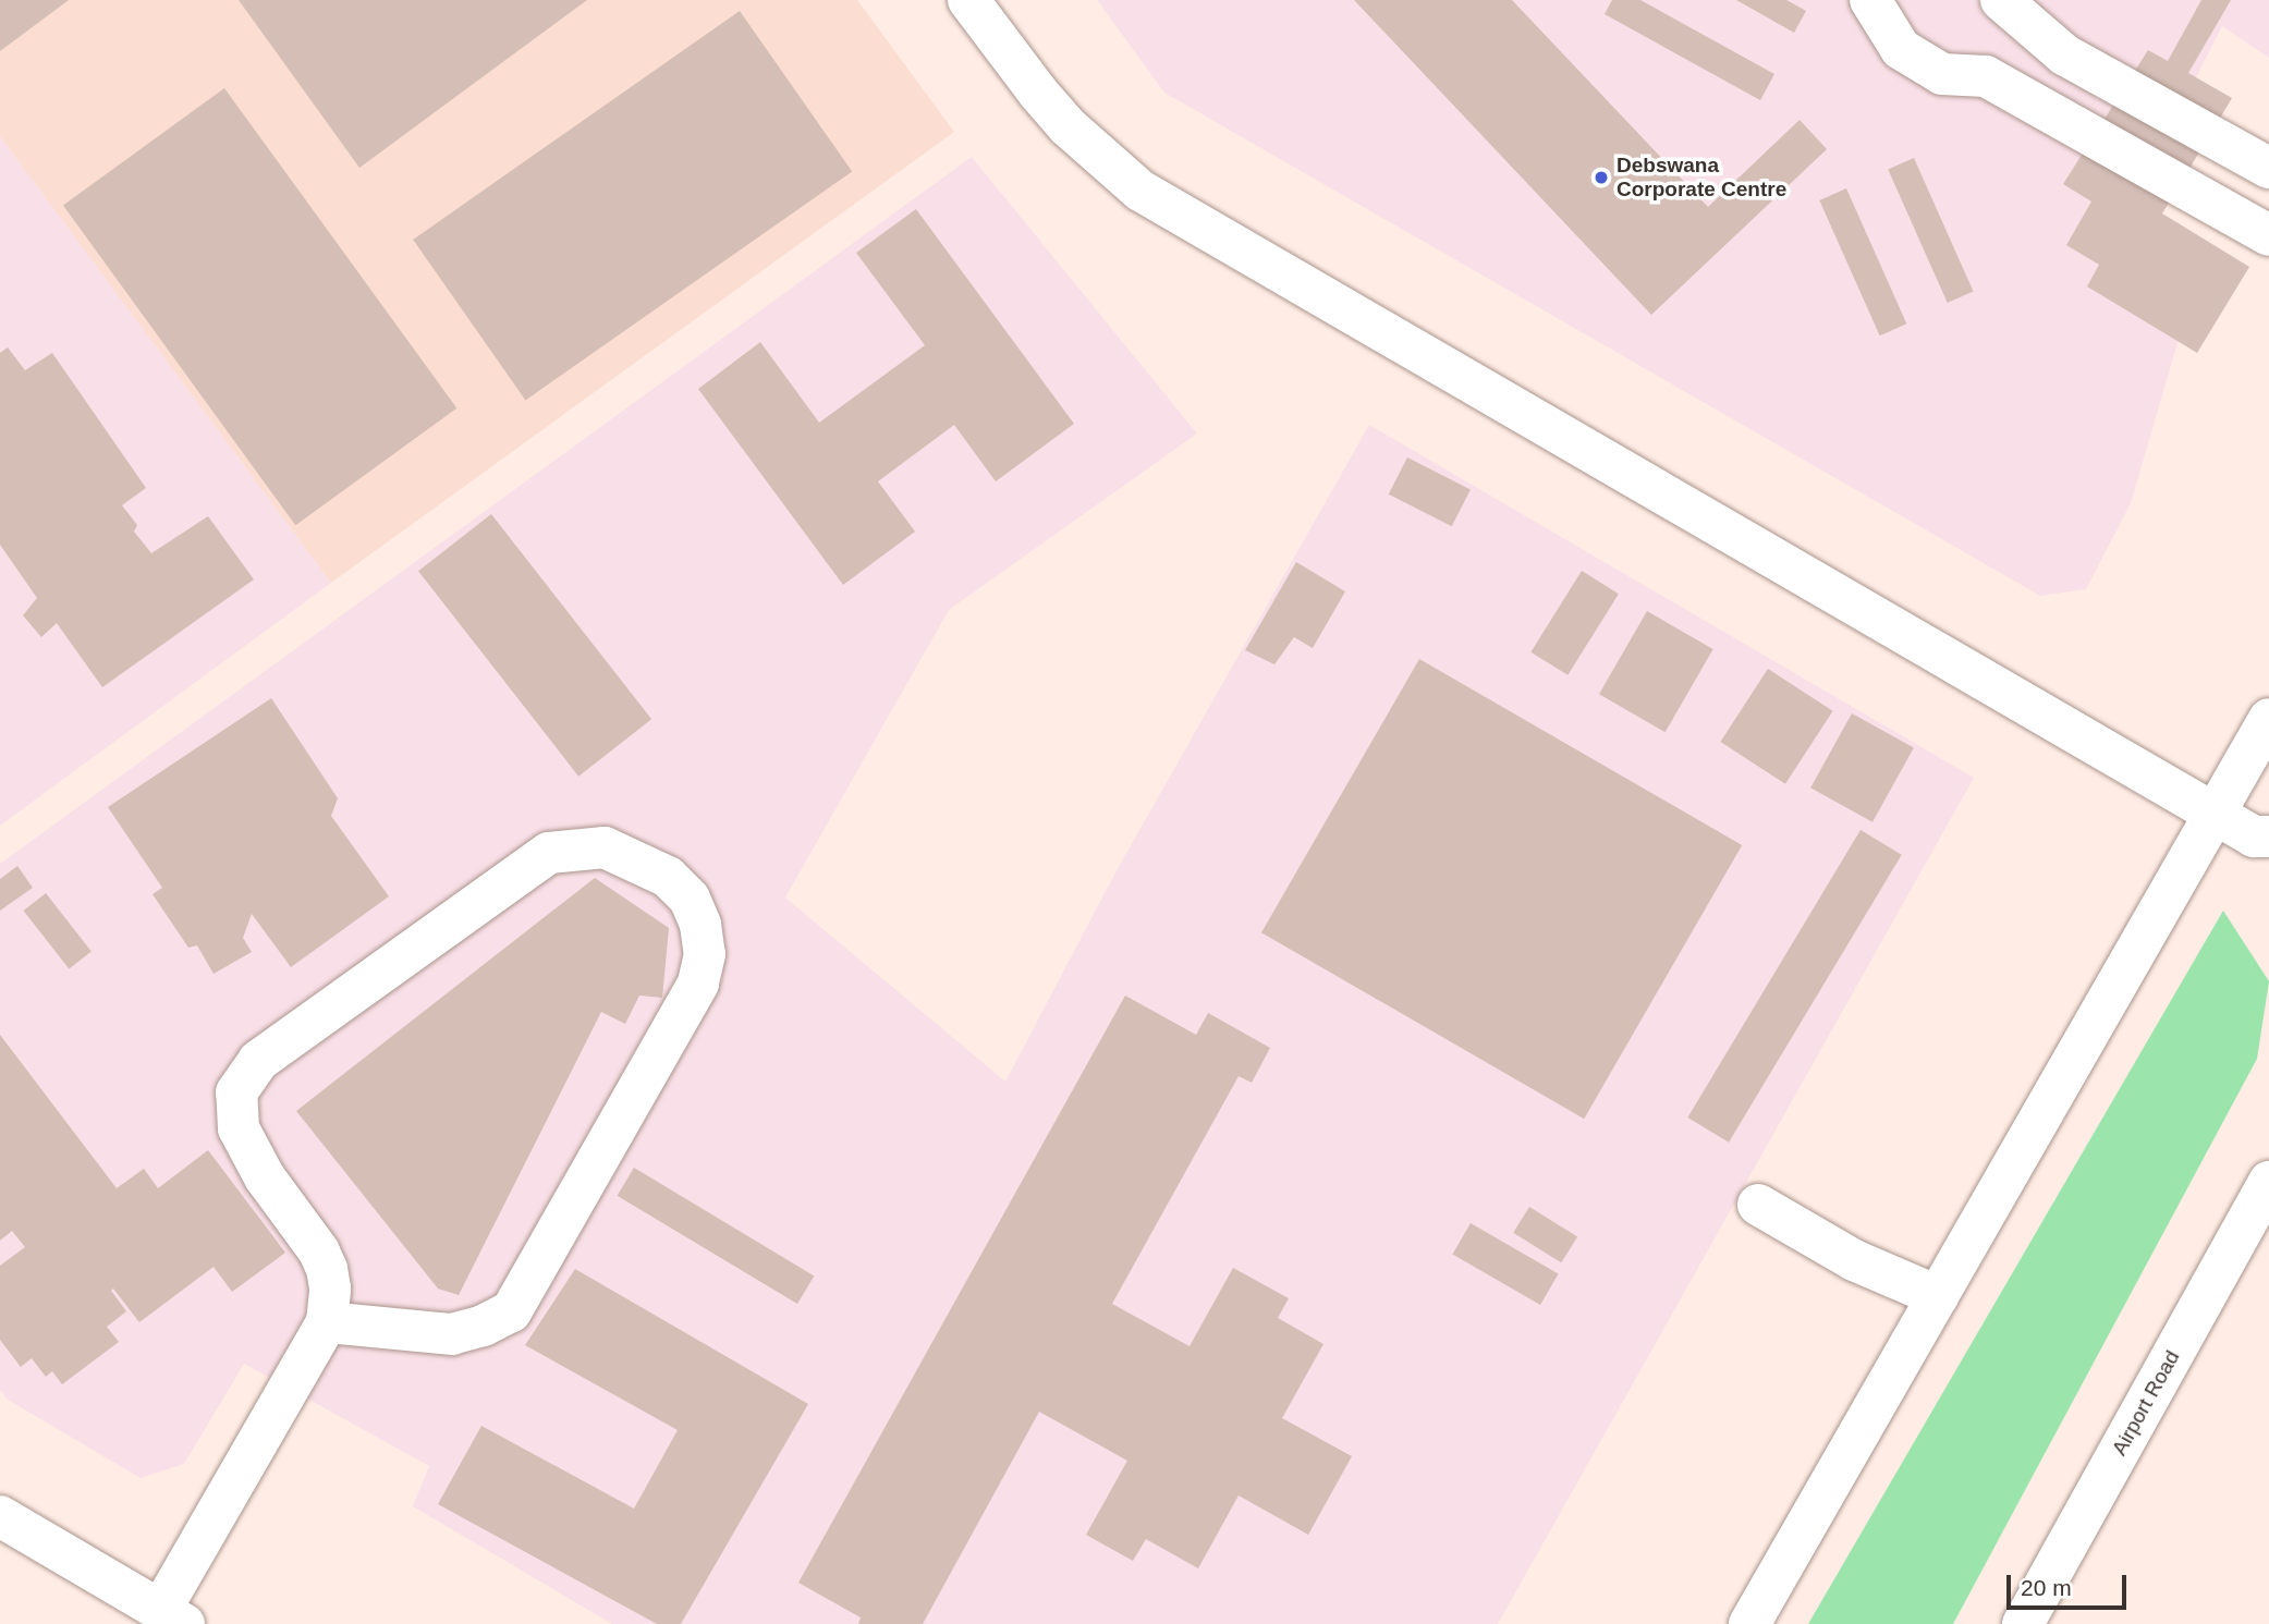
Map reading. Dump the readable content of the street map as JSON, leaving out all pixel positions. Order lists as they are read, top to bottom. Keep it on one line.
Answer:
{"streets":{"street":["Airport Road"]},"places":["Debswana Corporate Centre"],"scale_bar":"20 m"}
